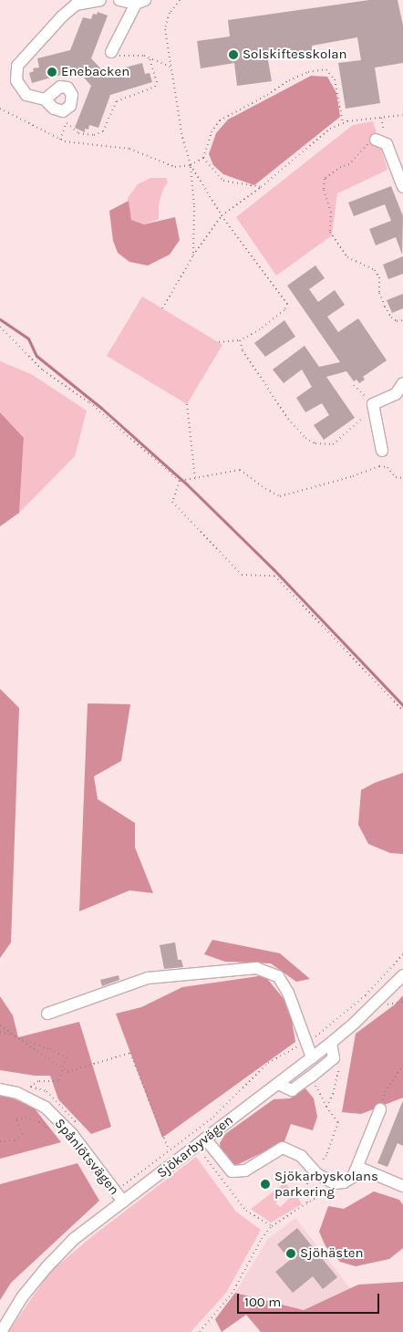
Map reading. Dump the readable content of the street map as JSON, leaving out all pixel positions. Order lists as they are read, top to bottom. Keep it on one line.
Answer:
{"streets":{"street":["Sjökarbyvägen","Spånlötsvägen"]},"crossings":[["Sjökarbyvägen","Spånlötsvägen"]],"places":["Solskiftesskolan","Enebacken","Sjökarbyskolans parkering","Sjöhästen"],"scale_bar":"100 m"}
